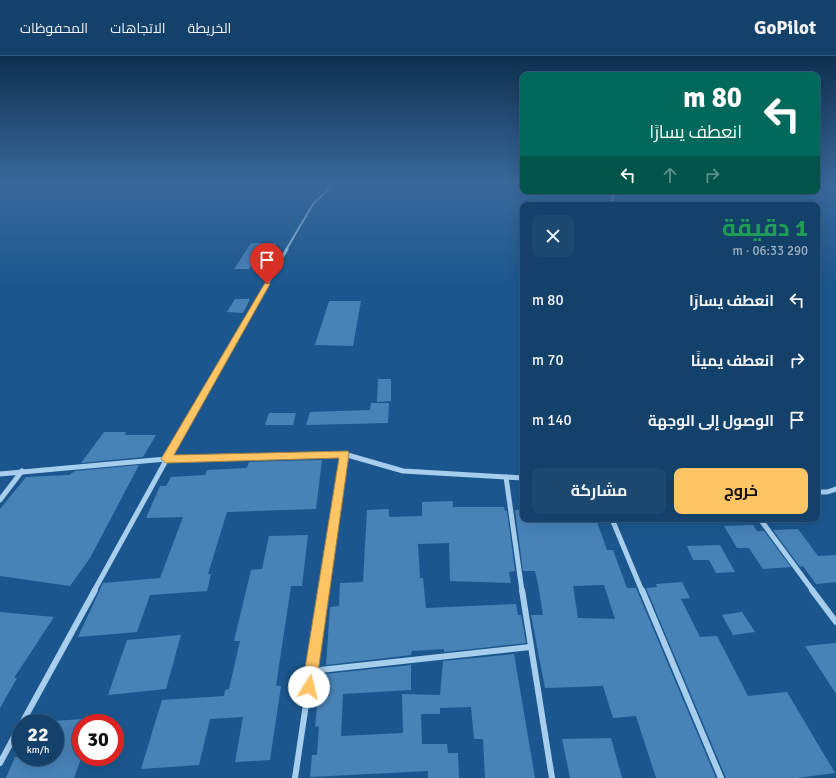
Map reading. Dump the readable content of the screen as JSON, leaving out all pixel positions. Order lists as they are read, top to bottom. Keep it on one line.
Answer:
{"page":{"header":"GoPilot","nav":["الخريطة","الاتجاهات","المحفوظات"],"turn":["80 m","انعطف يسارًا"],"heading":["1 دقيقة","290 m · 06:33"],"list":[{"name":"انعطف يسارًا","value":"80 m"},{"name":"انعطف يمينًا","value":"70 m"},{"name":"الوصول إلى الوجهة","value":"140 m"}],"buttons":["خروج","مشاركة"],"speed":"22 km/h","limit":"30"}}
